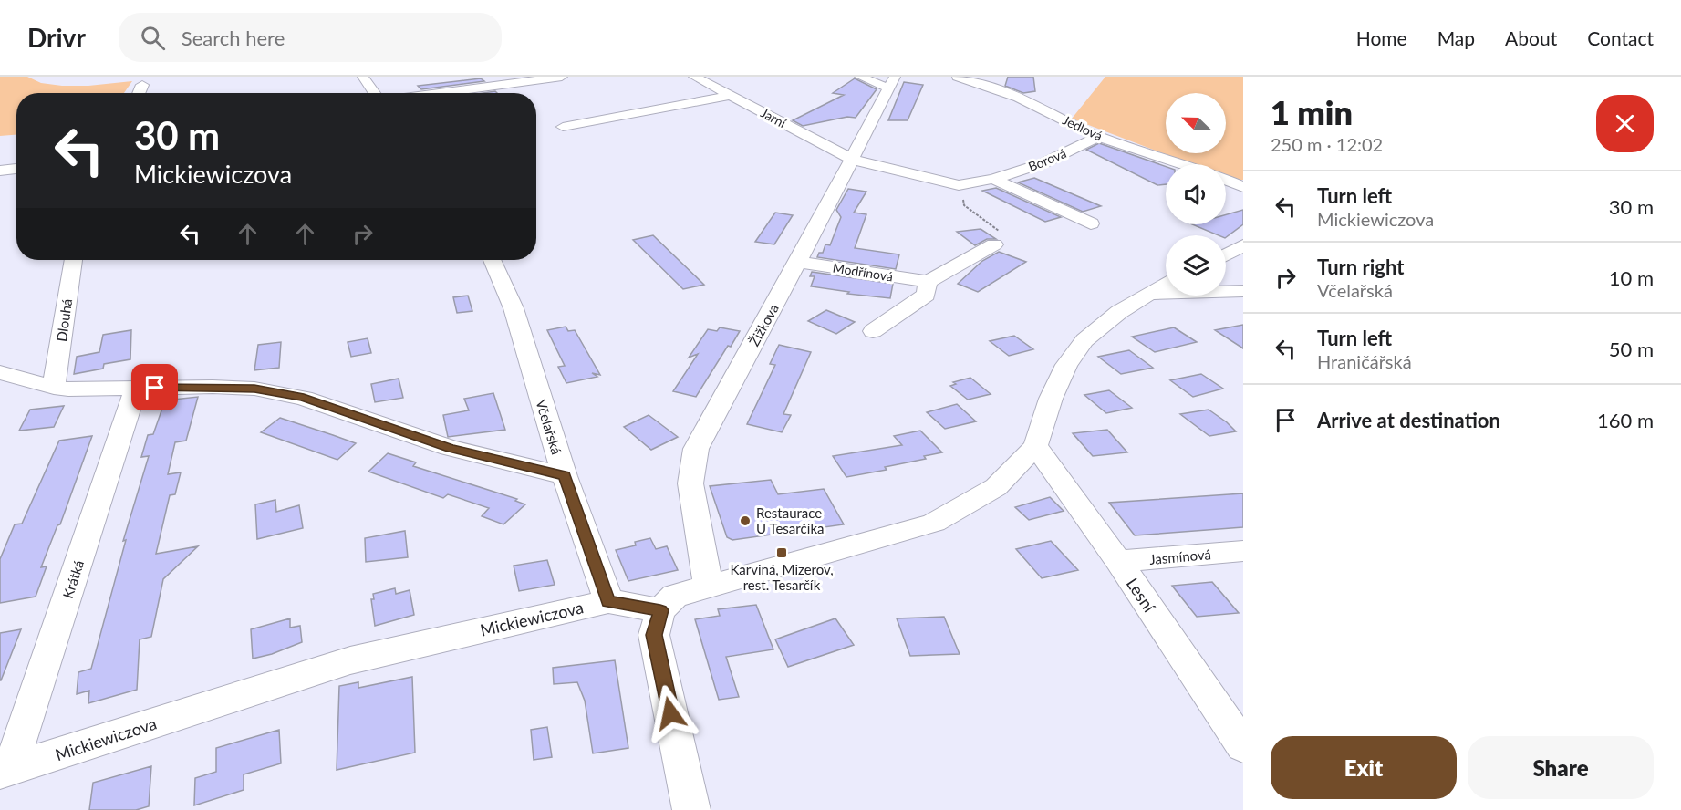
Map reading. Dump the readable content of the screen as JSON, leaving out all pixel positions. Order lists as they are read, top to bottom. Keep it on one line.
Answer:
{"streets":{"street":["Jarní","Jedlová","Borová","Modřínová","Dlouhá","Žižkova","Včelařská","Jasmínová","Krátká","Lesní","Mickiewiczova"]},"crossings":[["Jarní","Borová"],["Jarní","Žižkova"],["Jedlová","Borová"],["Borová","Žižkova"],["Modřínová","Žižkova"],["Včelařská","Mickiewiczova"],["Jasmínová","Lesní"],["Krátká","Mickiewiczova"]],"places":{"other":["Restaurace U Tesarčíka"],"transit":["Karviná, Mizerov, rest. Tesarčík"]},"north":"top left","page":{"header":"Drivr","search":"Search here","nav":["Home","Map","About","Contact"],"heading":["1 min","250 m · 12:02"],"turn":["30 m","Mickiewiczova"],"list":[{"name":"Turn left","note":"Mickiewiczova","value":"30 m"},{"name":"Turn right","note":"Včelařská","value":"10 m"},{"name":"Turn left","note":"Hraničářská","value":"50 m"},{"name":"Arrive at destination","value":"160 m"}],"buttons":["Exit","Share"]}}
